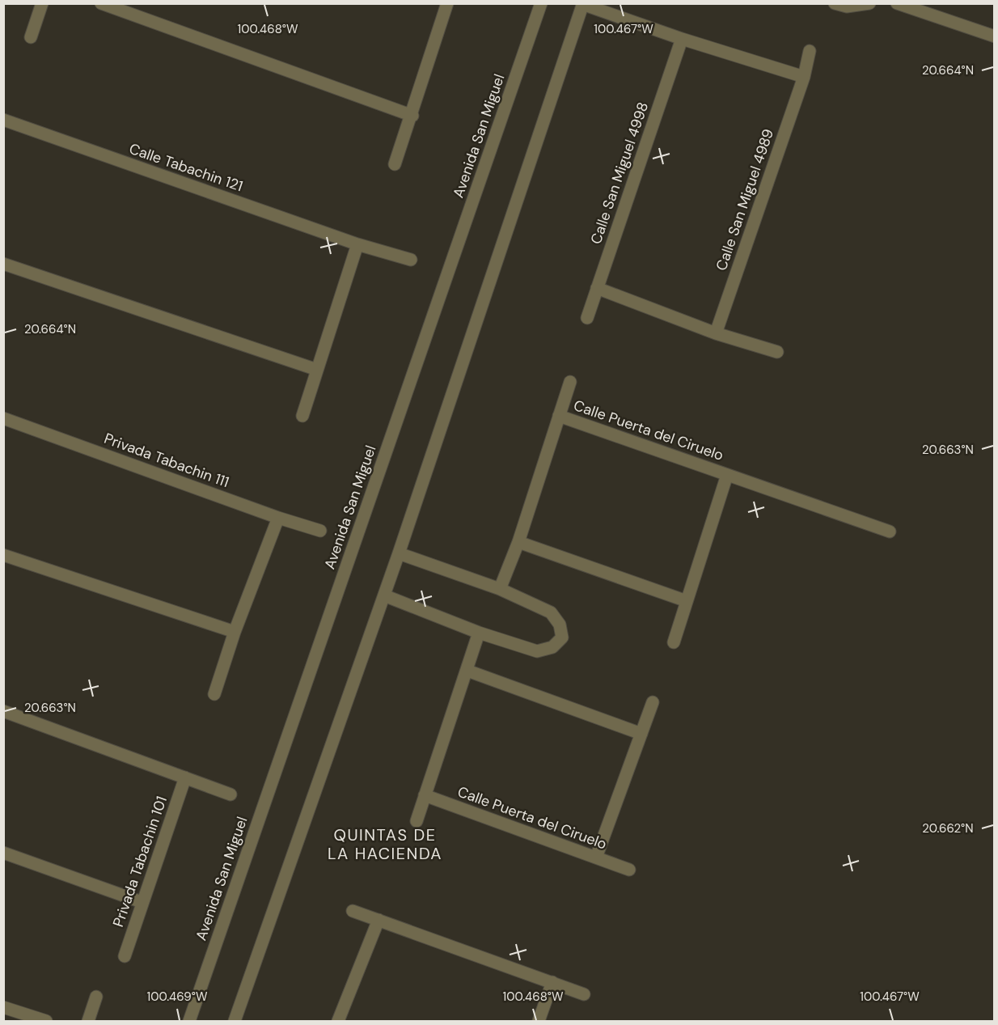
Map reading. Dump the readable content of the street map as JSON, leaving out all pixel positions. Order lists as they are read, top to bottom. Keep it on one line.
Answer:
{"streets":{"street":["Avenida San Miguel","Calle Tabachin 121","Calle San Miguel 4998","Calle San Miguel 4989","Calle Puerta del Ciruelo","Privada Tabachin 111","Privada Tabachin 101"]},"districts":["QUINTAS DE LA HACIENDA"],"coordinates":["100.468°W","100.467°W","20.664°N","20.663°N","20.662°N","100.469°W"]}
